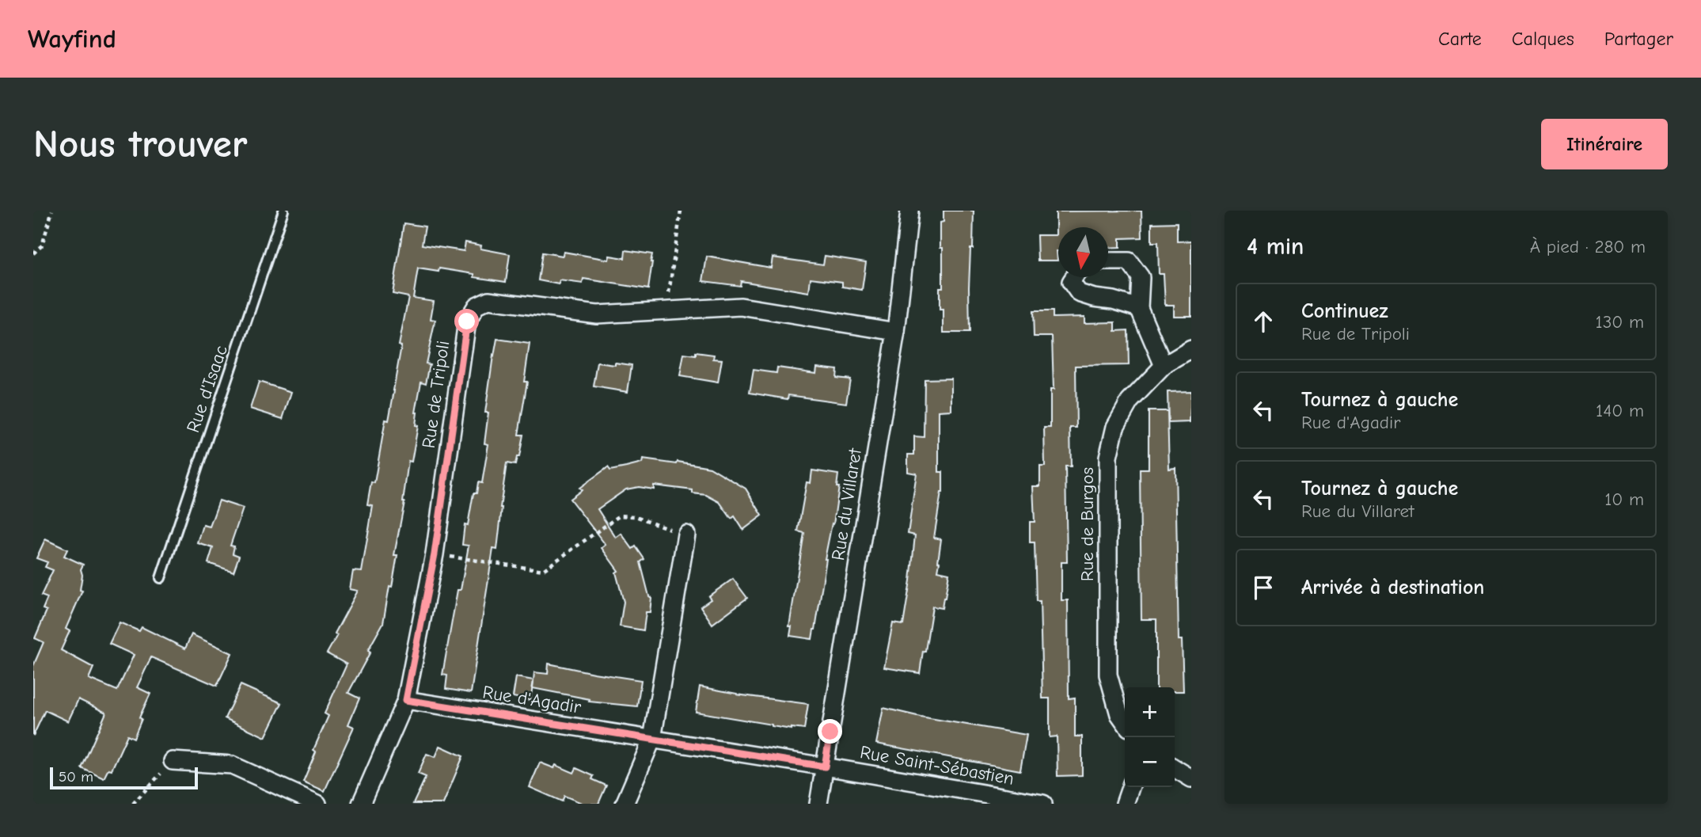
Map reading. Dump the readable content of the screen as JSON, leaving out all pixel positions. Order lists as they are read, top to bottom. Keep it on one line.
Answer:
{"streets":{"street":["Rue de Tripoli","Rue du Villaret","Rue de Burgos","Rue d'Agadir","Rue Saint-Sébastien"],"lane":["Rue d'Isaac"]},"crossings":[["Rue de Tripoli","Rue du Villaret"],["Rue de Tripoli","Rue d'Agadir"],["Rue du Villaret","Rue d'Agadir"],["Rue du Villaret","Rue Saint-Sébastien"],["Rue d'Agadir","Rue Saint-Sébastien"]],"scale_bar":"50 m","north":"bottom","page":{"header":"Wayfind","nav":["Carte","Calques","Partager"],"buttons":"Itinéraire","title":"Nous trouver","heading":["4 min","À pied · 280 m"],"list":[["Continuez","Rue de Tripoli","130 m"],["Tournez à gauche","Rue d'Agadir","140 m"],["Tournez à gauche","Rue du Villaret","10 m"],"Arrivée à destination"],"map_buttons":["+","−"],"scale":"50 m"}}
